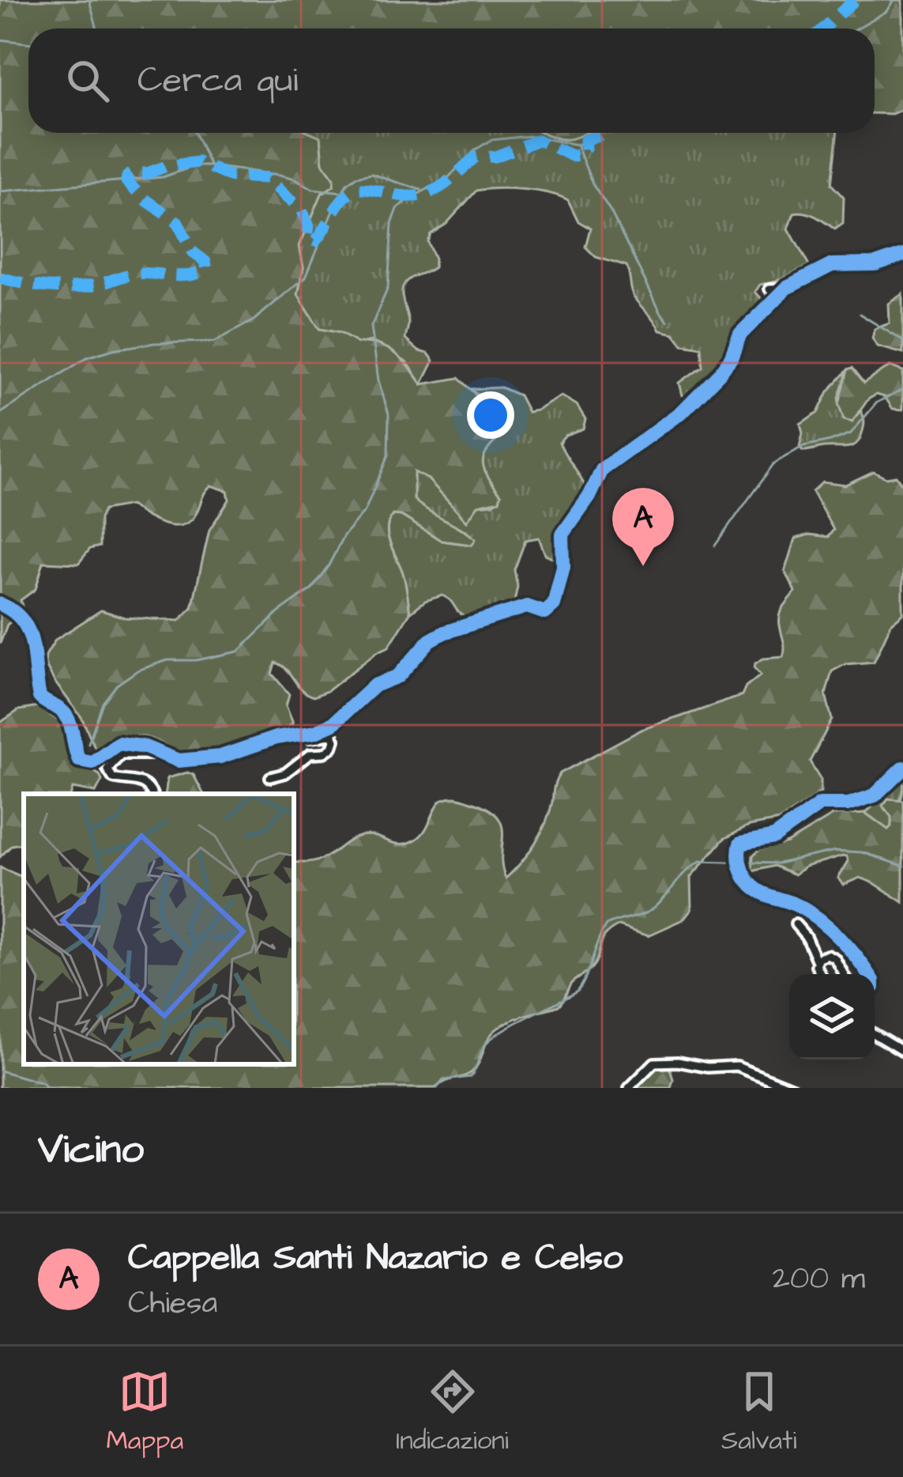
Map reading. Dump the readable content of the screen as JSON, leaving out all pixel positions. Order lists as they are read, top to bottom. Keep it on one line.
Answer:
{"page":{"search":"Cerca qui","pins":"A","heading":"Vicino","list":[{"mark":"A","name":"Cappella Santi Nazario e Celso","note":"Chiesa","value":"200 m"}],"nav":["Mappa","Indicazioni","Salvati"]}}
